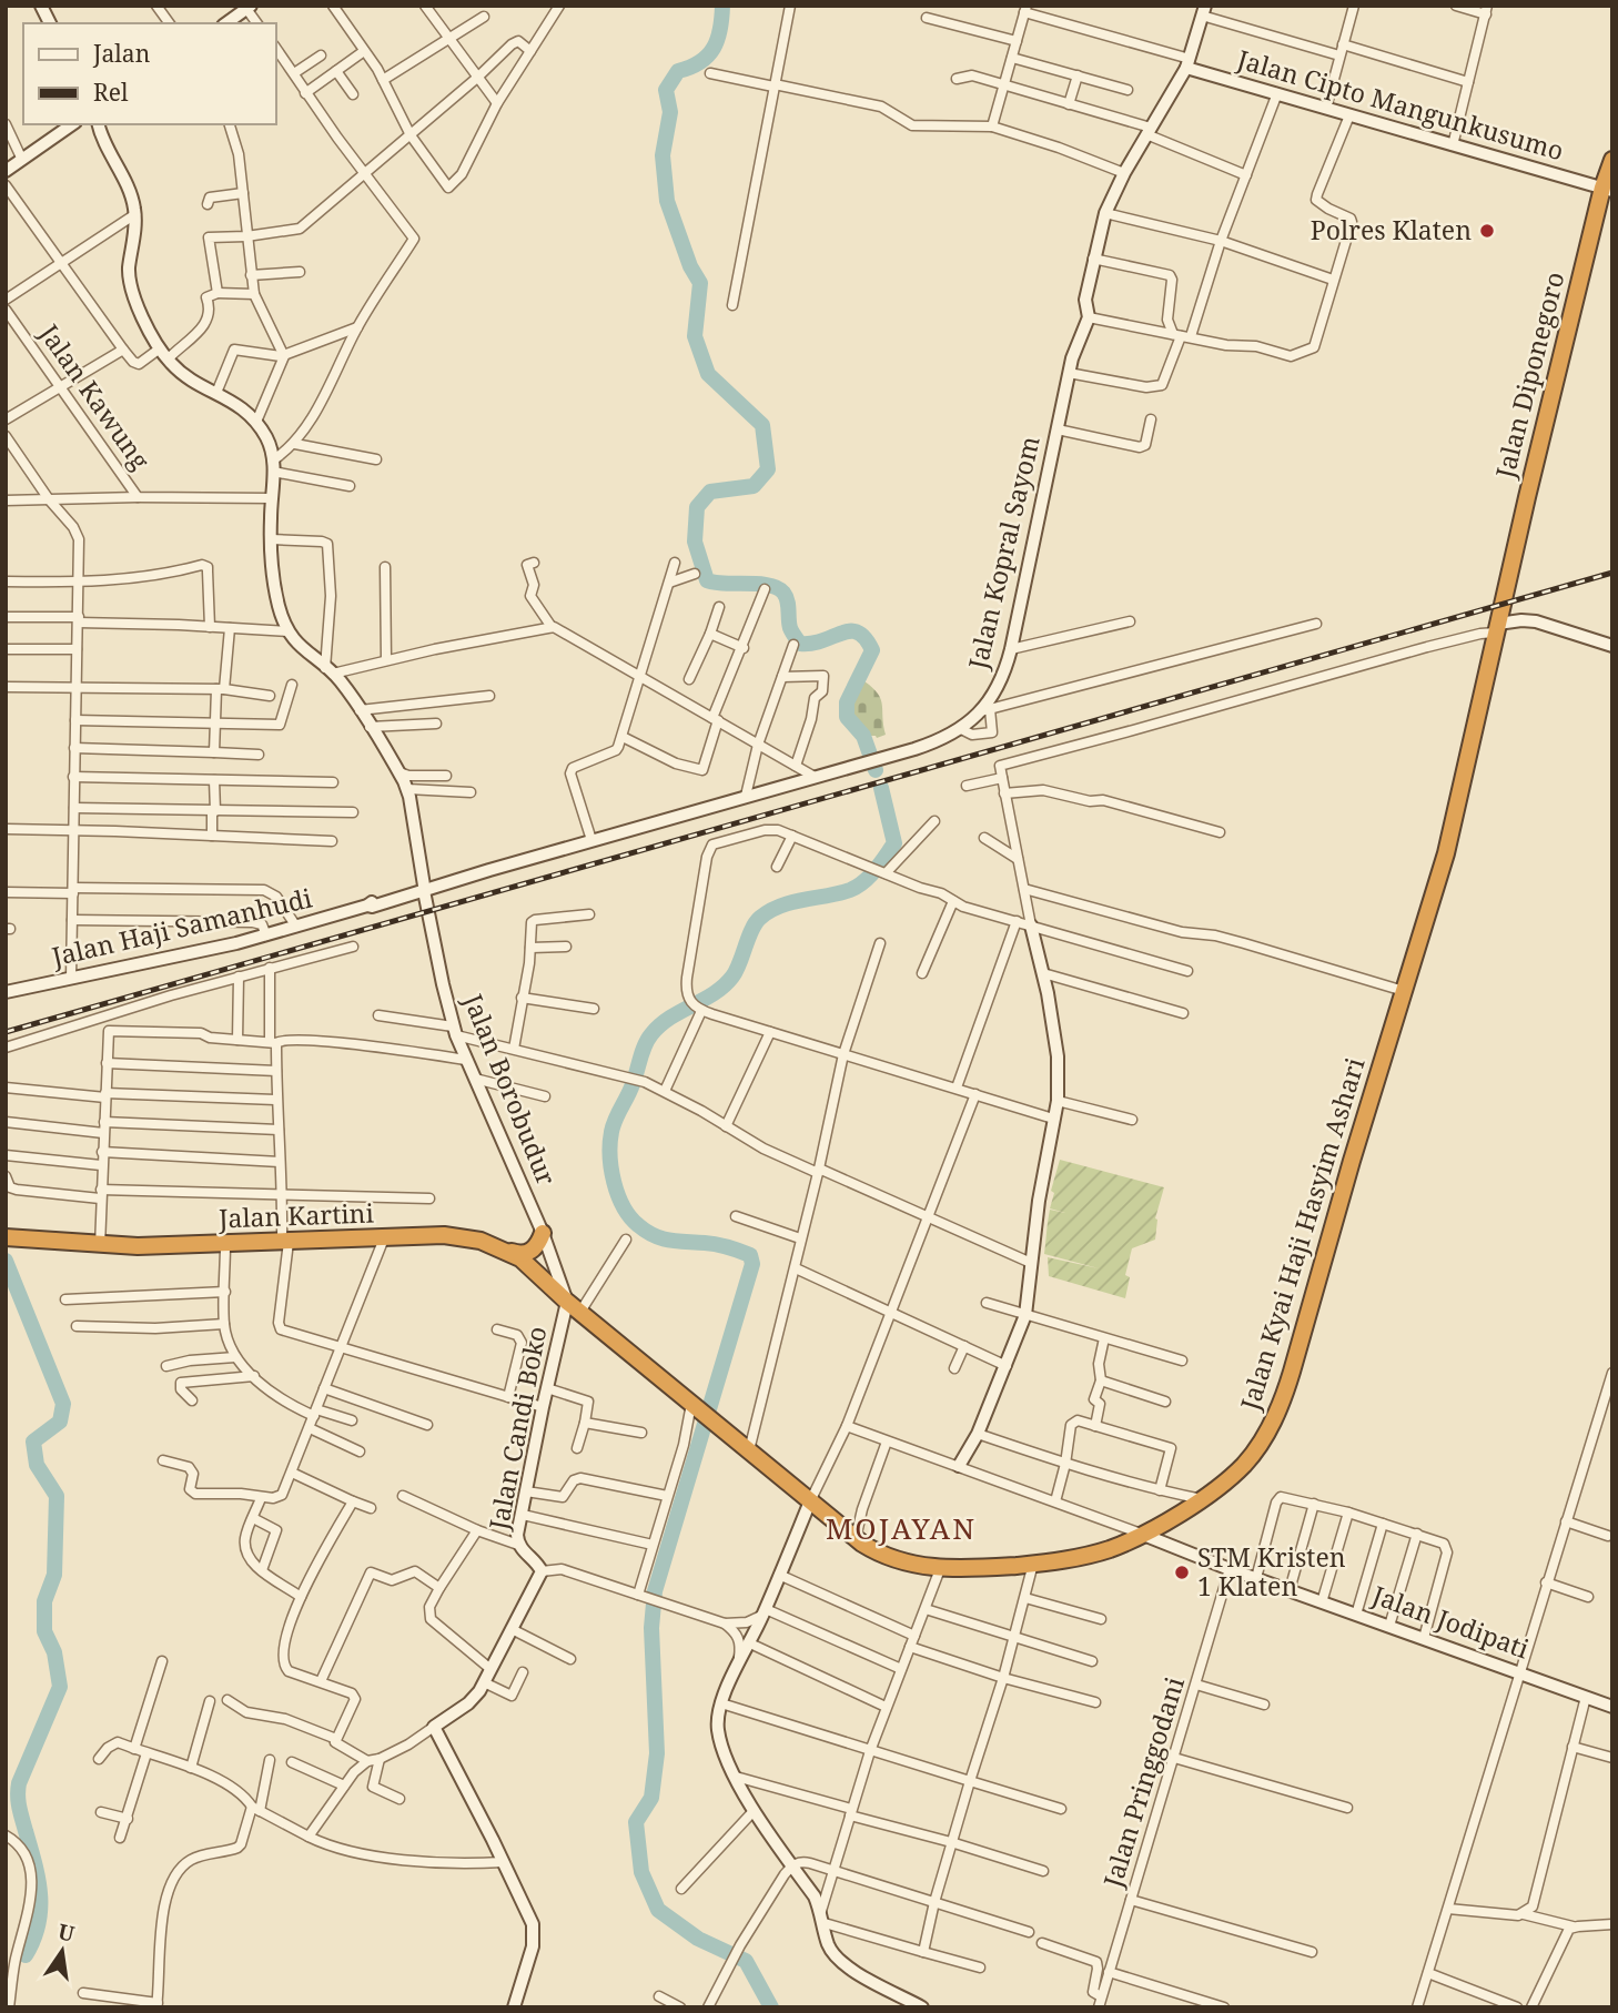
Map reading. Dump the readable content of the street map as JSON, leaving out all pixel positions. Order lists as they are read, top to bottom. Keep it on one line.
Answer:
{"streets":{"highway":["Jalan Diponegoro","Jalan Kartini","Jalan Kyai Haji Hasyim Ashari"],"street":["Jalan Cipto Mangunkusumo","Jalan Kawung","Jalan Kopral Sayom","Jalan Haji Samanhudi","Jalan Borobudur","Jalan Candi Boko","Jalan Jodipati","Jalan Pringgodani"]},"crossings":[["Jalan Cipto Mangunkusumo","Jalan Diponegoro"],["Jalan Cipto Mangunkusumo","Jalan Kopral Sayom"],["Jalan Diponegoro","Jalan Kyai Haji Hasyim Ashari"],["Jalan Kopral Sayom","Jalan Haji Samanhudi"],["Jalan Kopral Sayom","Jalan Borobudur"],["Jalan Haji Samanhudi","Jalan Borobudur"],["Jalan Borobudur","Jalan Kartini"],["Jalan Borobudur","Jalan Kyai Haji Hasyim Ashari"],["Jalan Borobudur","Jalan Candi Boko"],["Jalan Kartini","Jalan Kyai Haji Hasyim Ashari"],["Jalan Kartini","Jalan Candi Boko"],["Jalan Kyai Haji Hasyim Ashari","Jalan Candi Boko"],["Jalan Kyai Haji Hasyim Ashari","Jalan Jodipati"],["Jalan Jodipati","Jalan Pringgodani"]],"districts":["MOJAYAN"],"places":["Polres Klaten","STM Kristen 1 Klaten"],"legend":["Jalan","Rel"],"north":"top"}
